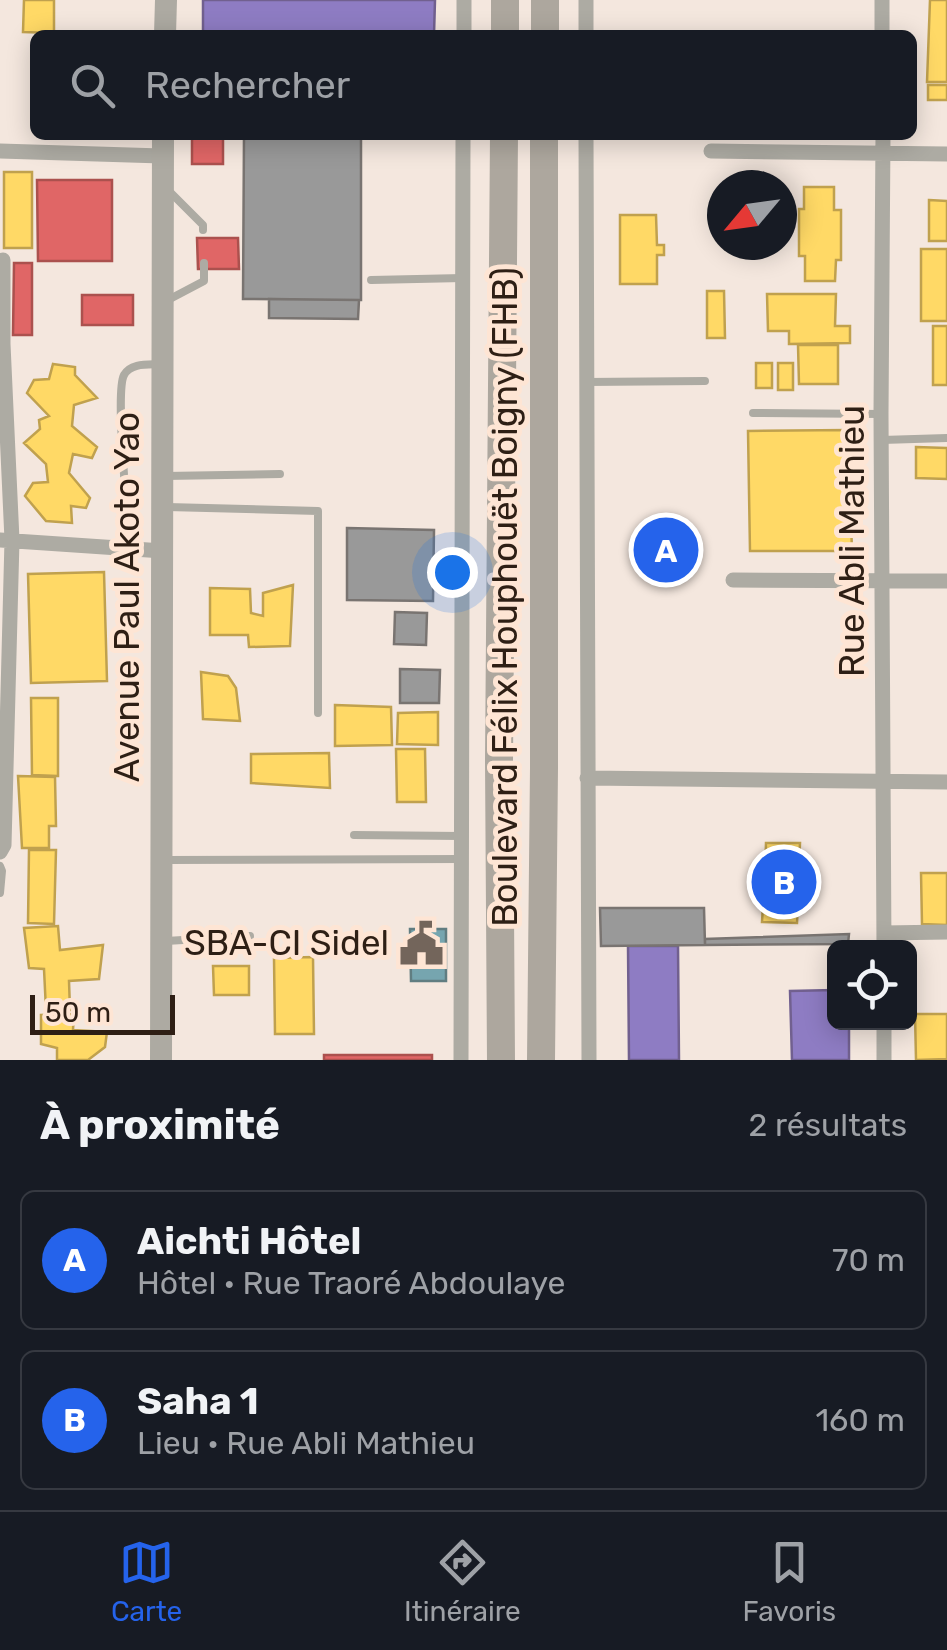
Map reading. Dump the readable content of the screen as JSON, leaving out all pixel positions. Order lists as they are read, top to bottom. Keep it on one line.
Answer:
{"streets":{"highway":["Boulevard Félix Houphouët Boigny (FHB)"],"street":["Rue Abli Mathieu","Avenue Paul Akoto Yao"]},"places":{"public building":["SBA-CI Sidel"]},"scale_bar":"50 m","north":"bottom left","page":{"search":"Rechercher","pins":["A","B"],"scale":"50 m","heading":["À proximité","2 résultats"],"list":[{"mark":"A","name":"Aichti Hôtel","note":"Hôtel · Rue Traoré Abdoulaye","value":"70 m"},{"mark":"B","name":"Saha 1","note":"Lieu · Rue Abli Mathieu","value":"160 m"}],"nav":["Carte","Itinéraire","Favoris"]}}
